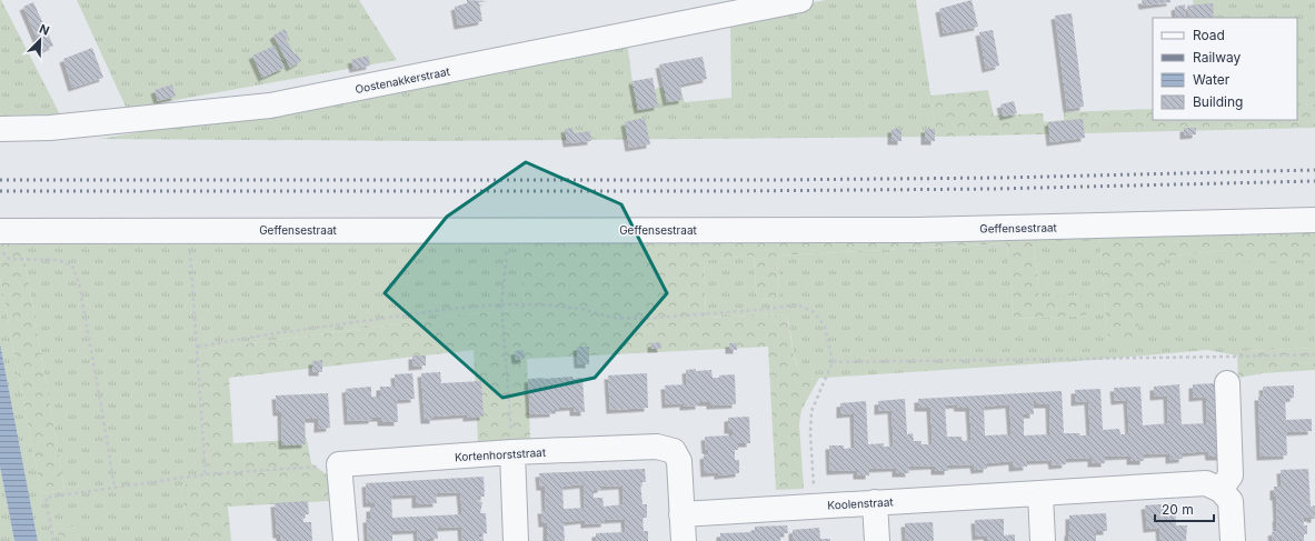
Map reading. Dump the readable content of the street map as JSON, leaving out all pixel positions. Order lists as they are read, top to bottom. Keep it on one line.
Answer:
{"streets":{"street":["Oostenakkerstraat","Geffensestraat","Kortenhorststraat","Koolenstraat"]},"crossings":[["Kortenhorststraat","Koolenstraat"]],"legend":["Road","Railway","Water","Building"],"scale_bar":"20 m","north":"top right"}
